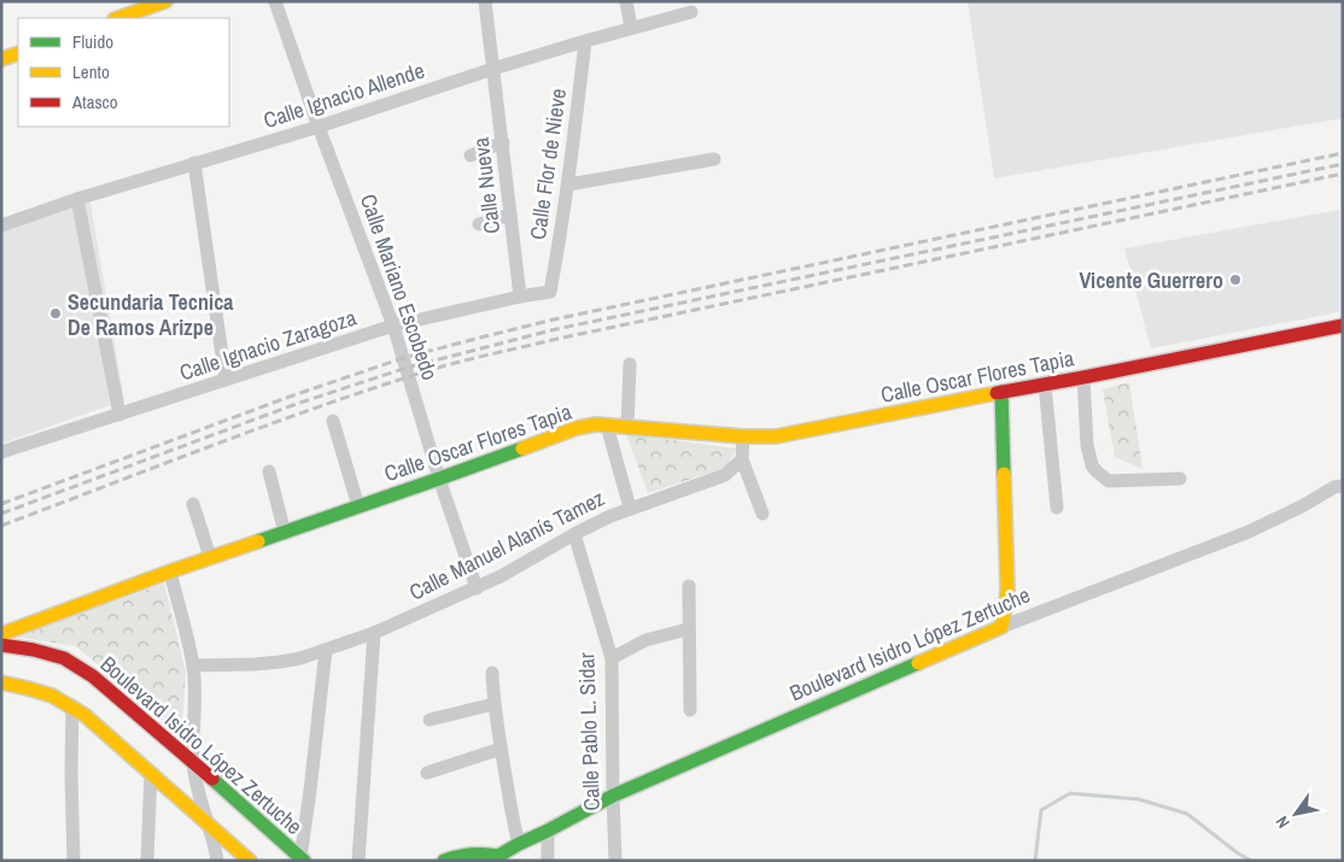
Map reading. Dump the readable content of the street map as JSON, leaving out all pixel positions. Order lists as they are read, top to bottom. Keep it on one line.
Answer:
{"streets":{"street":["Calle Ignacio Allende","Calle Flor de Nieve","Calle Nueva","Calle Mariano Escobedo","Calle Ignacio Zaragoza","Calle Oscar Flores Tapia","Calle Manuel Alanís Tamez","Boulevard Isidro López Zertuche","Calle Pablo L. Sidar"]},"crossings":[["Calle Ignacio Allende","Calle Flor de Nieve"],["Calle Ignacio Allende","Calle Nueva"],["Calle Ignacio Allende","Calle Mariano Escobedo"],["Calle Flor de Nieve","Calle Ignacio Zaragoza"],["Calle Nueva","Calle Ignacio Zaragoza"],["Calle Mariano Escobedo","Calle Ignacio Zaragoza"],["Calle Mariano Escobedo","Calle Oscar Flores Tapia"],["Calle Mariano Escobedo","Calle Manuel Alanís Tamez"],["Calle Manuel Alanís Tamez","Calle Pablo L. Sidar"],["Boulevard Isidro López Zertuche","Calle Pablo L. Sidar"]],"places":["Vicente Guerrero","Secundaria Tecnica De Ramos Arizpe"],"legend":["Fluido","Lento","Atasco"],"north":"bottom left"}
